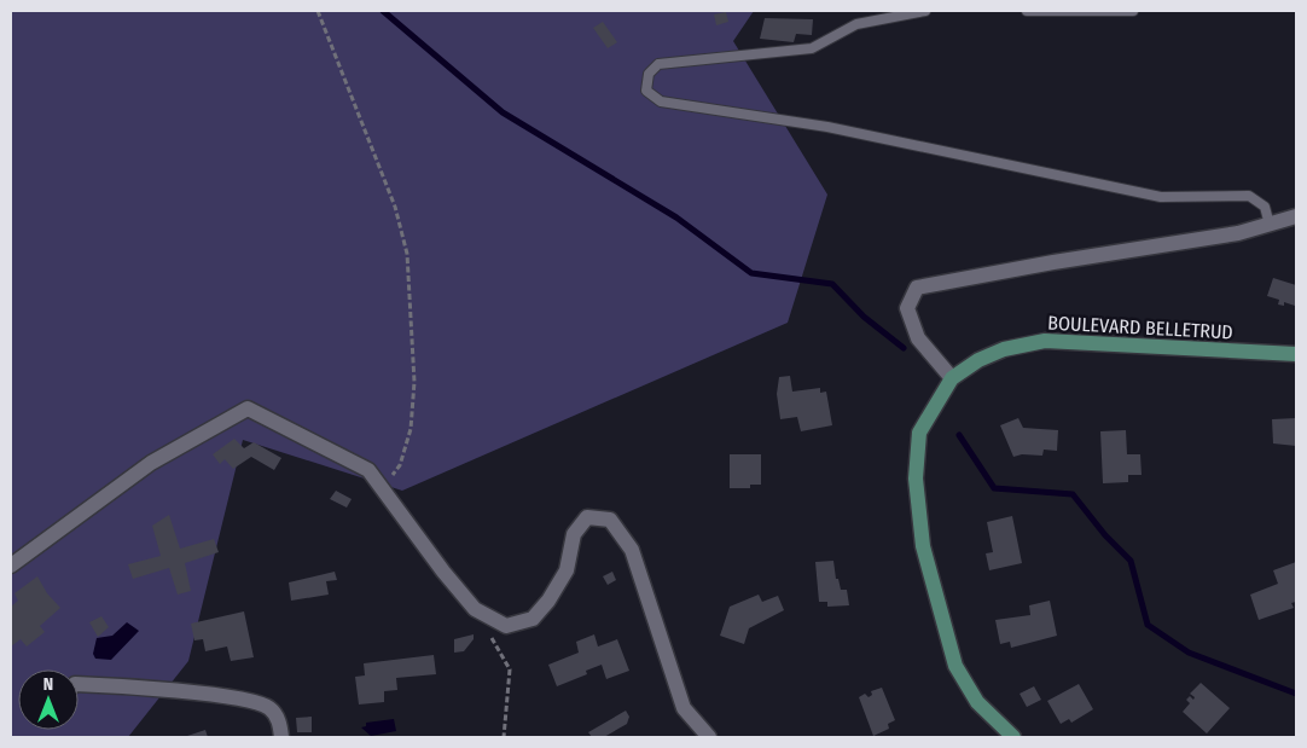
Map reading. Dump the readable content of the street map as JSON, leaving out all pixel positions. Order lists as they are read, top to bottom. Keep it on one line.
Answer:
{"streets":{"main road":["BOULEVARD BELLETRUD"]},"north":"top"}
